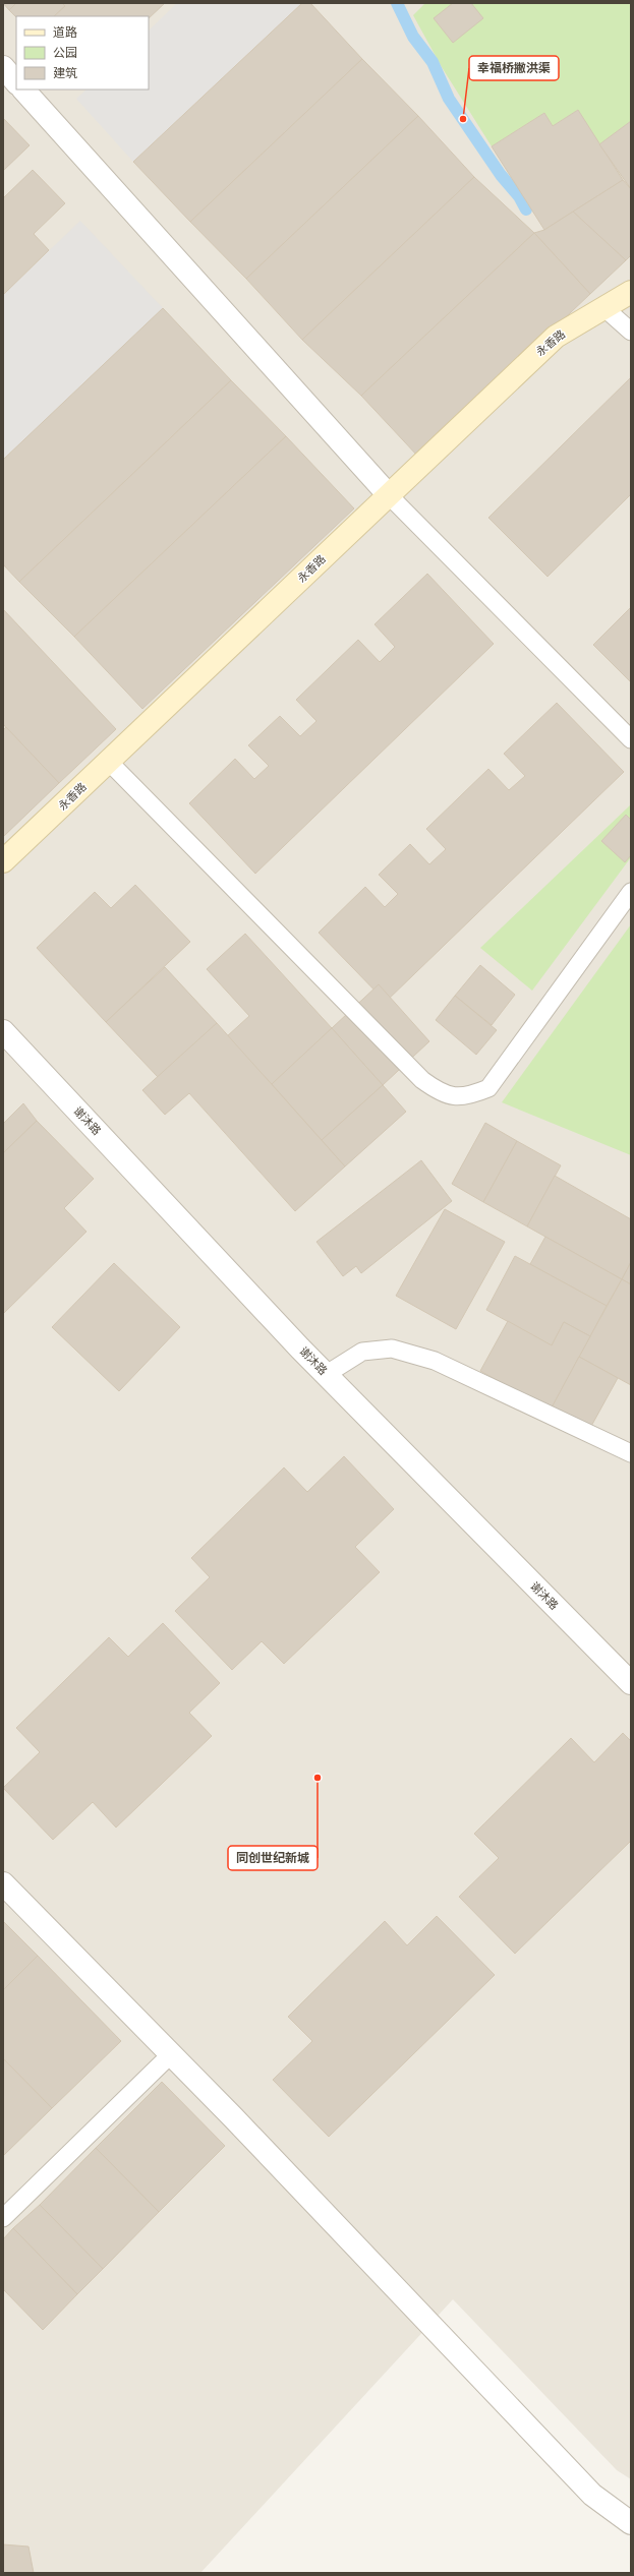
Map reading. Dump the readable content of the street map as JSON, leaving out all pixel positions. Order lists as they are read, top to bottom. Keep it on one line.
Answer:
{"streets":{"main road":["永香路"],"street":["谢沐路"]},"places":["幸福桥撇洪渠","同创世纪新城"],"legend":["道路","公园","建筑"]}
